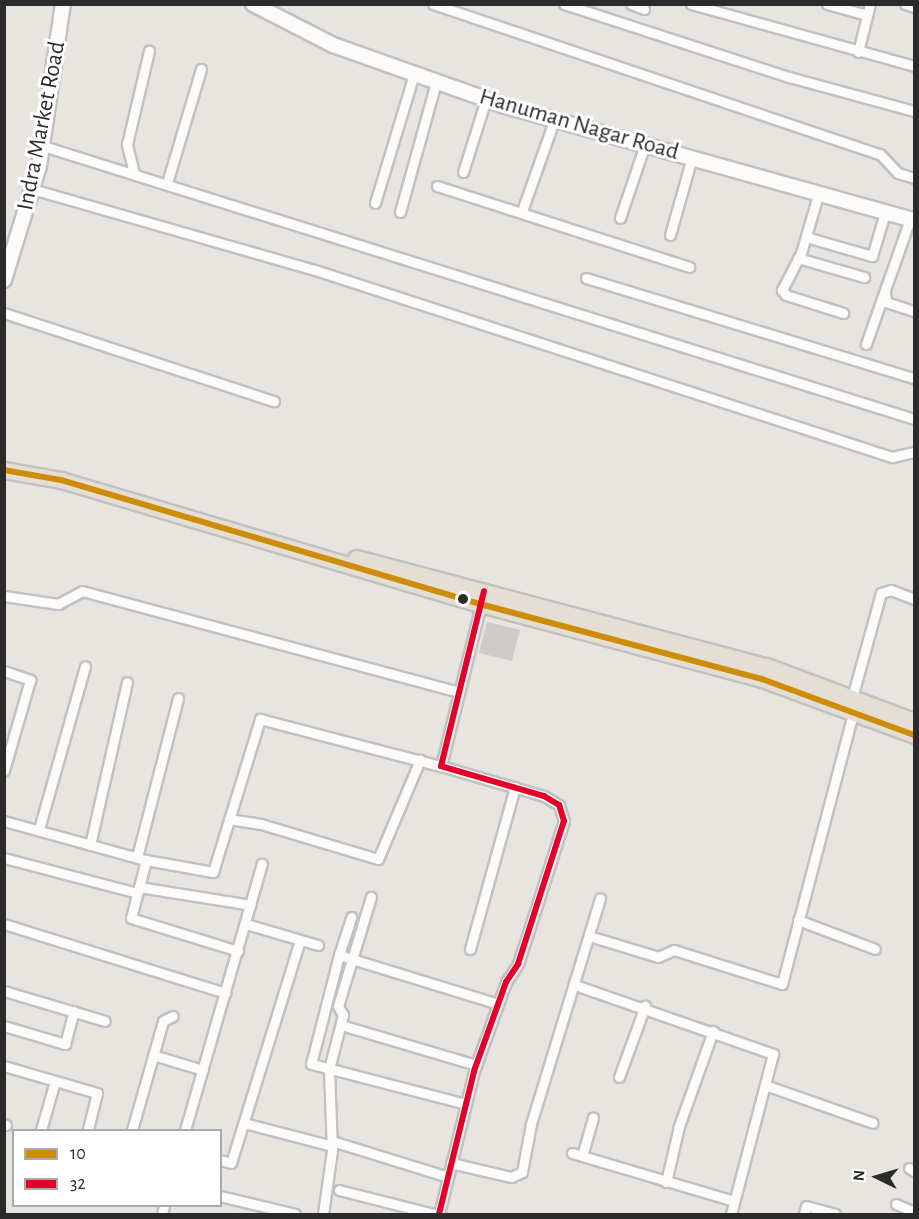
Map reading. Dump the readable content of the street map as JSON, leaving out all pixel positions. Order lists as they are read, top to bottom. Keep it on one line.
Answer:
{"streets":{"street":["Hanuman Nagar Road","Indra Market Road"]},"lines":["transit line 10","transit line 32"],"legend":["10","32"],"north":"left"}
